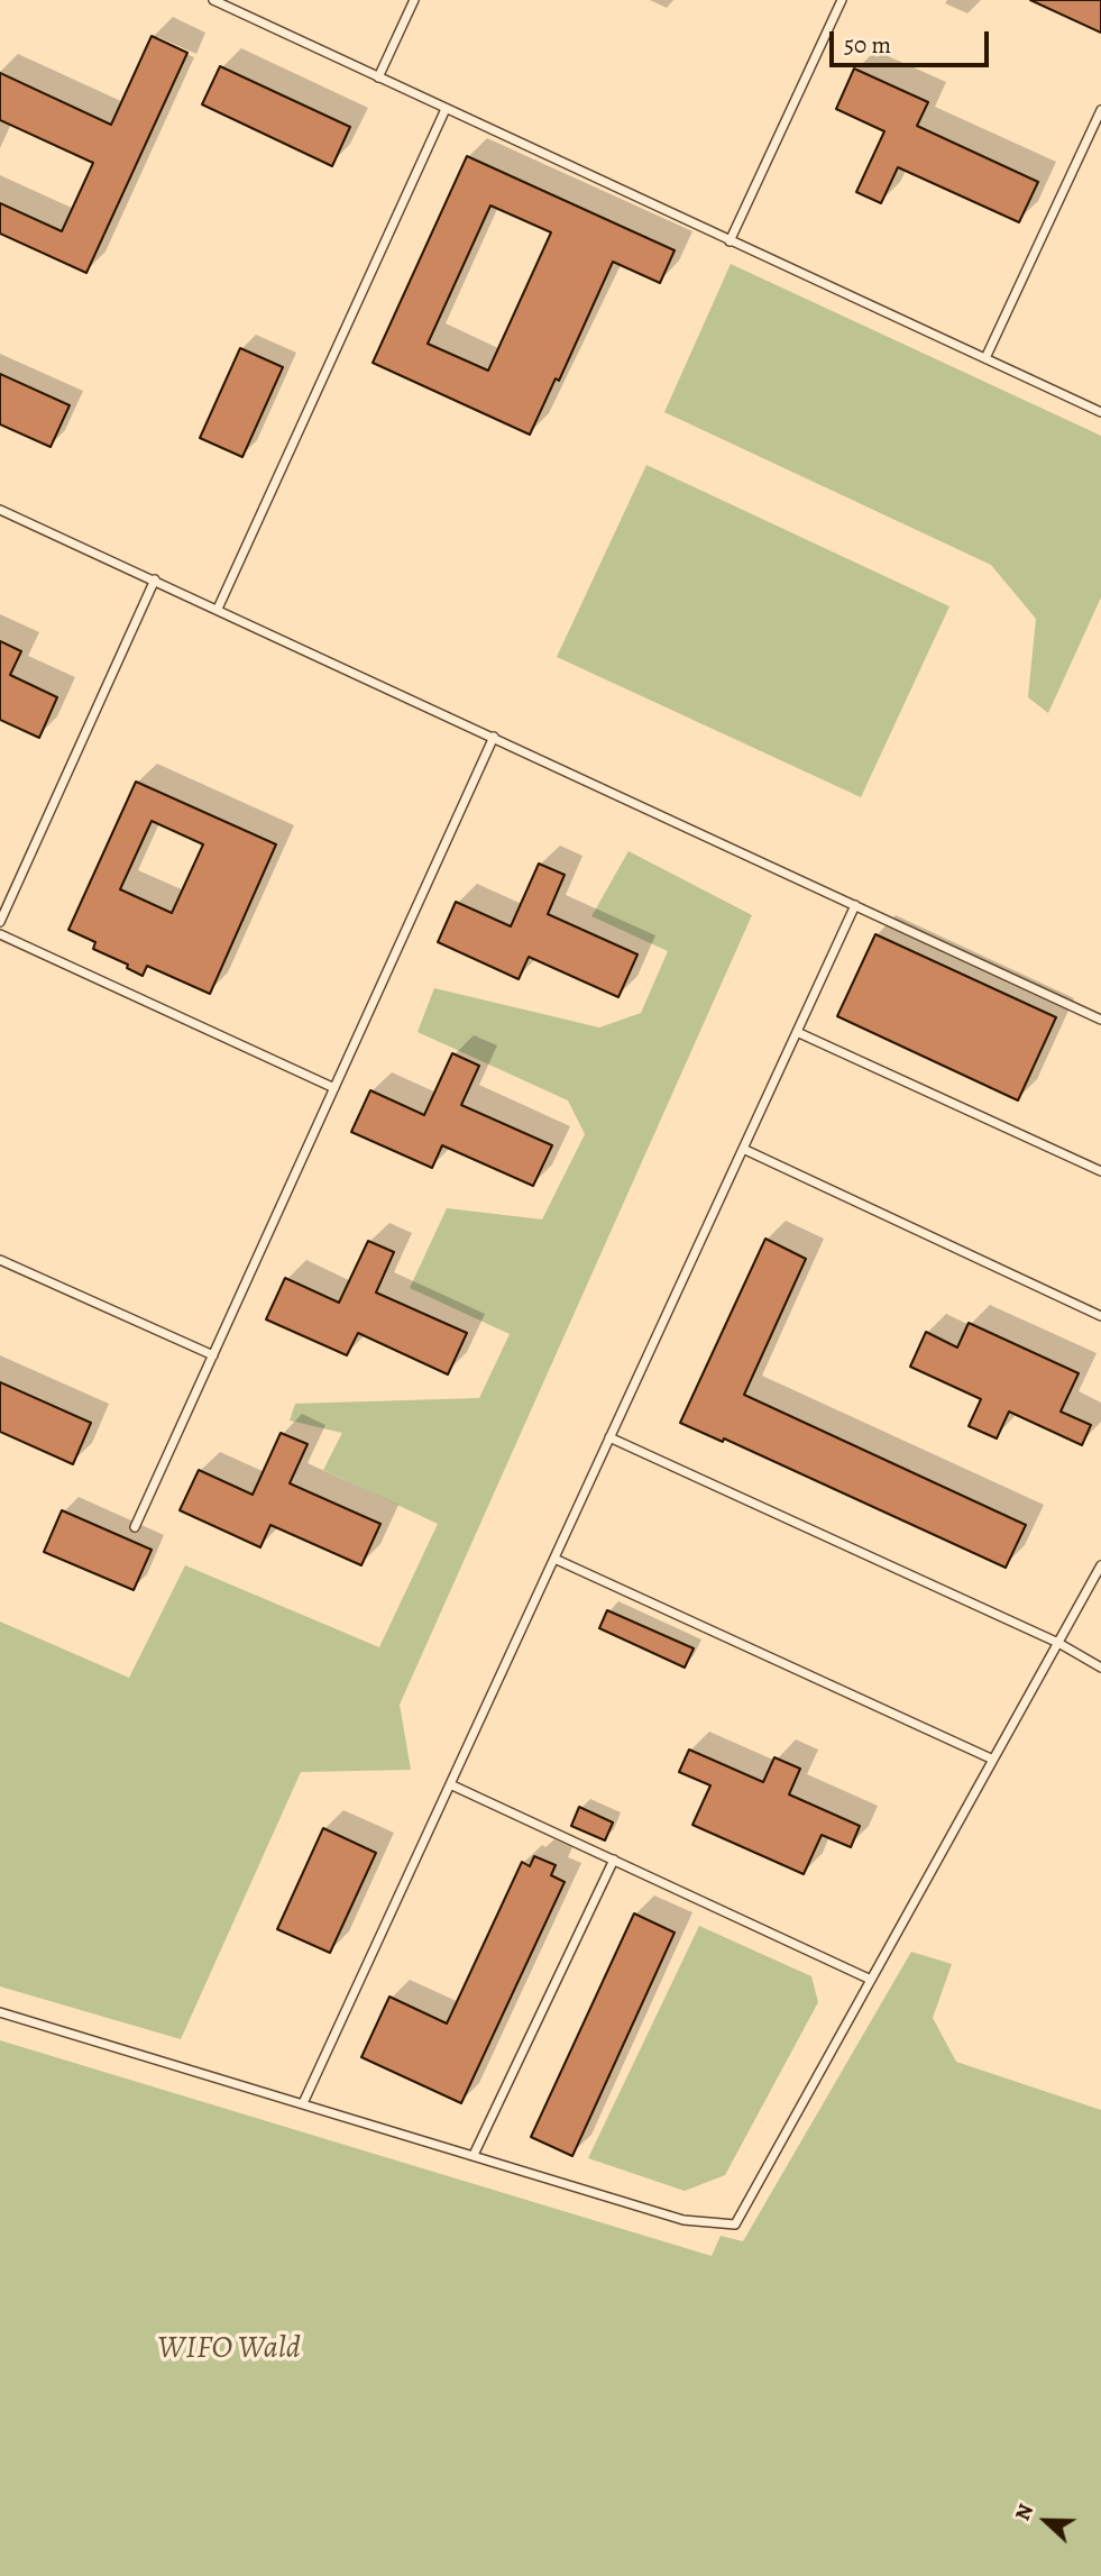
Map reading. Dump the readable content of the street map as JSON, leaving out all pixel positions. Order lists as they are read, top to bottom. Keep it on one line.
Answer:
{"parks":["WIFO Wald"],"scale_bar":"50 m","north":"left"}
